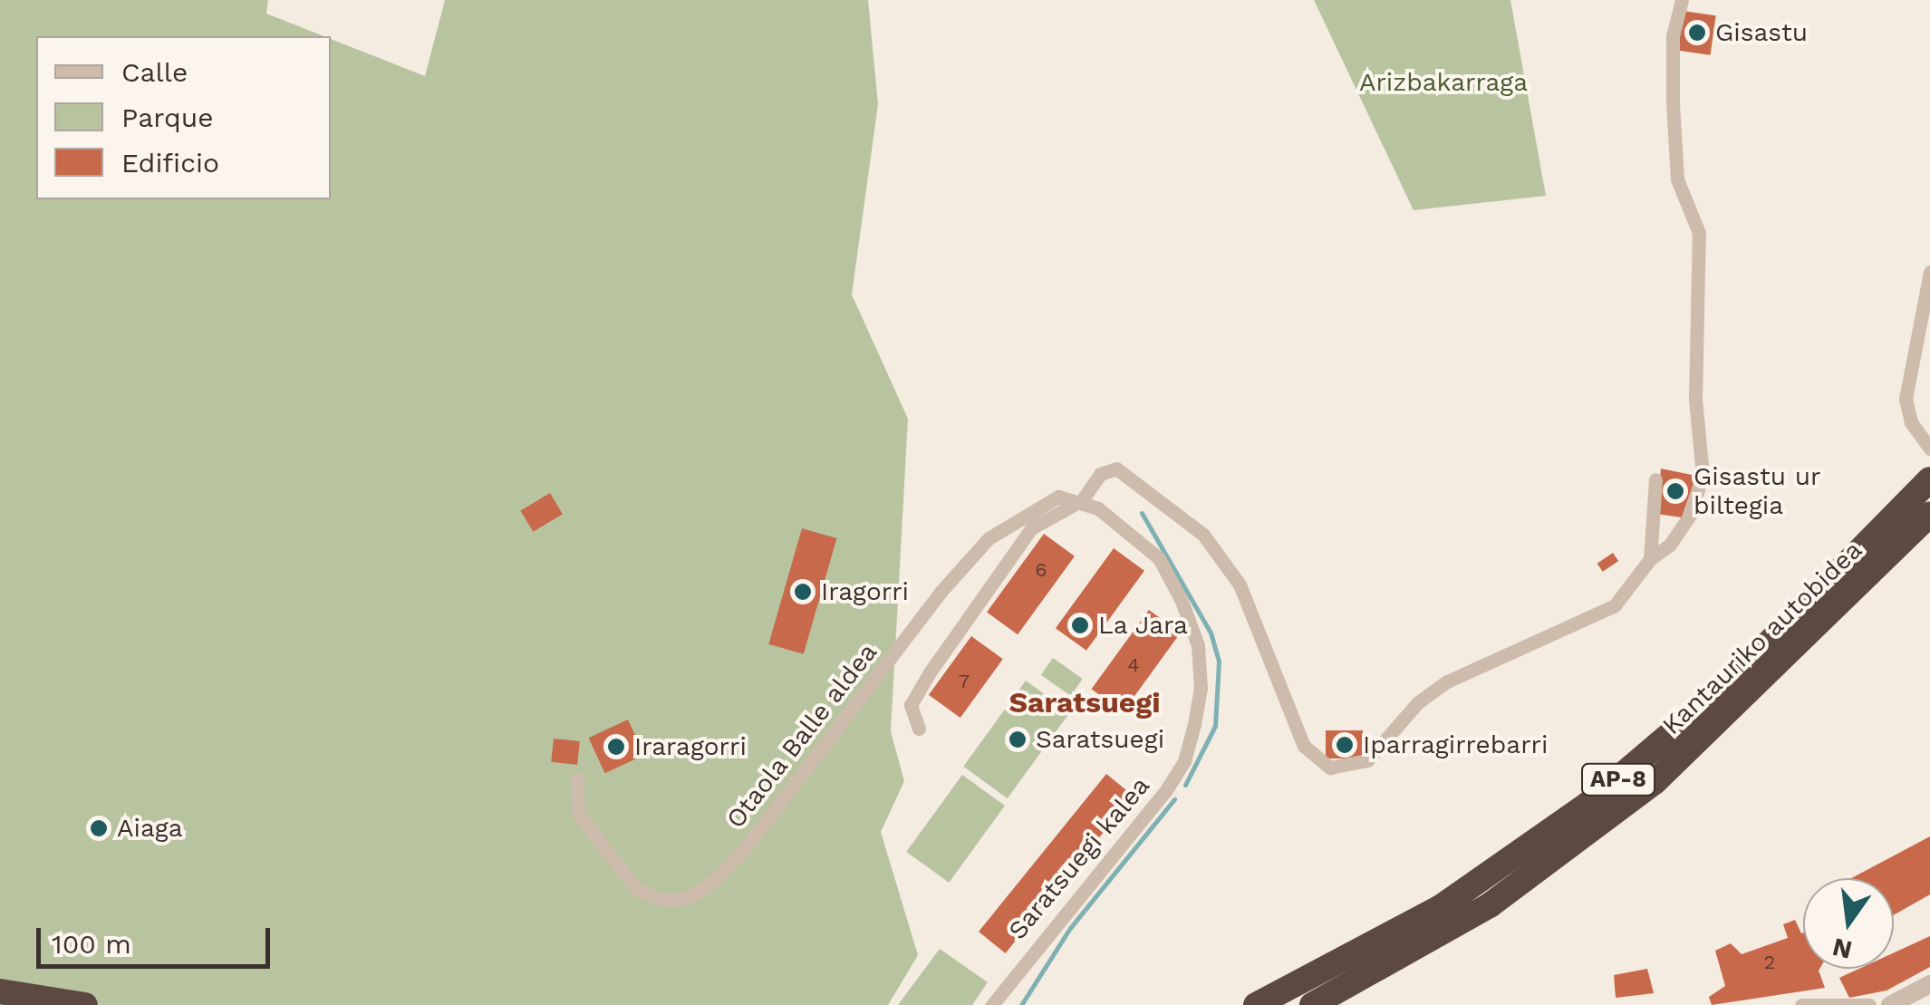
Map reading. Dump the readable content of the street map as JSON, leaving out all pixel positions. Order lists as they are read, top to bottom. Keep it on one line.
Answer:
{"streets":{"highway":["Kantauriko autobidea","AP-8"],"street":["Otaola Balle aldea","Saratsuegi kalea"]},"crossings":[["Otaola Balle aldea","Saratsuegi kalea"]],"districts":["Saratsuegi"],"parks":["Arizbakarraga"],"places":["Gisastu","Gisastu ur biltegia","Iragorri","La Jara","Saratsuegi","Iparragirrebarri","Iraragorri","Aiaga"],"house_numbers":["6","4","7","2"],"legend":["Calle","Parque","Edificio"],"scale_bar":"100 m","north":"bottom"}
